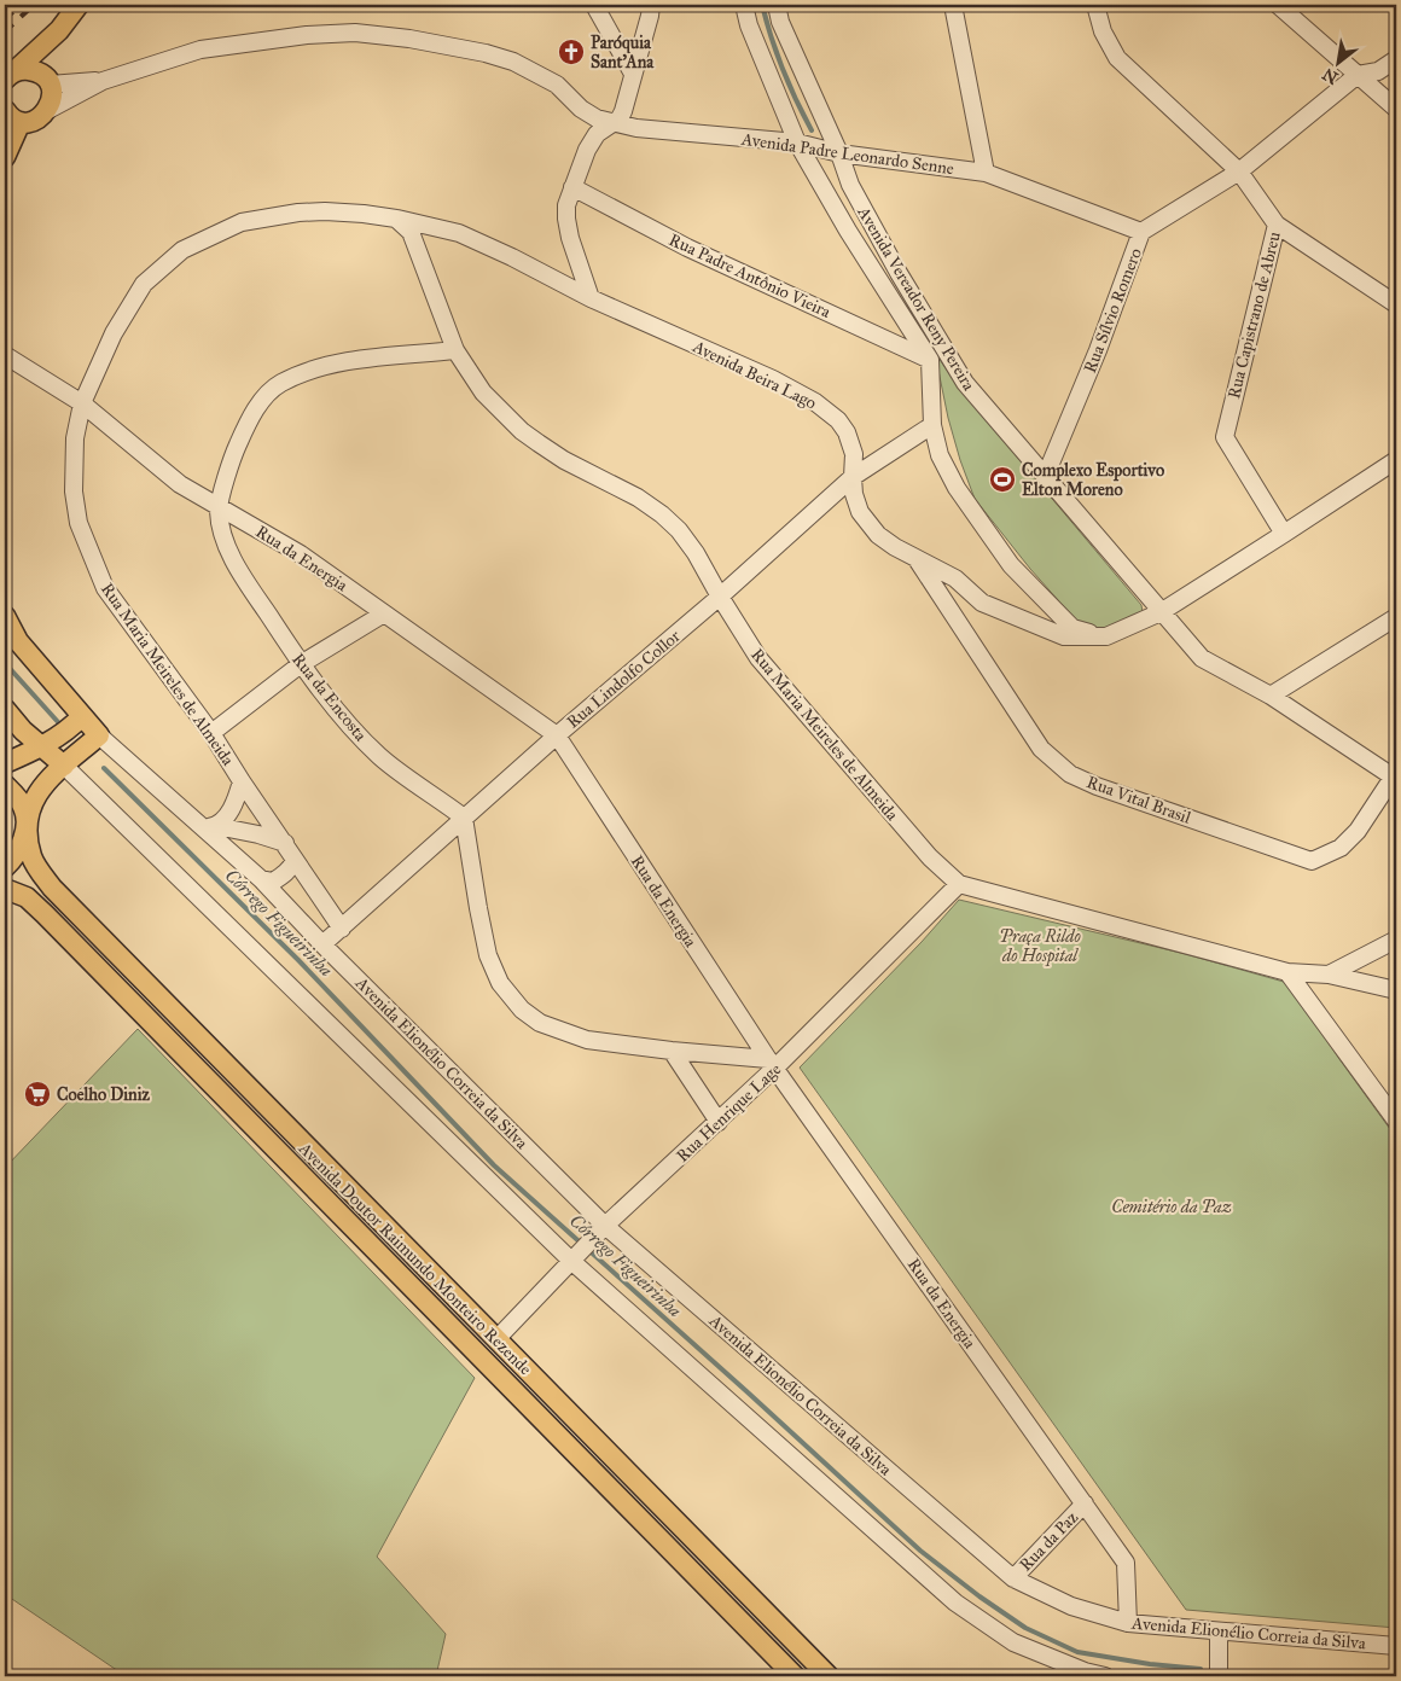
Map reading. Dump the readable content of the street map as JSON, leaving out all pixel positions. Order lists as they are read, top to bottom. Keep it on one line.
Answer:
{"streets":{"main road":["Avenida Doutor Raimundo Monteiro Rezende"],"street":["Avenida Padre Leonardo Senne","Rua Padre Antônio Vieira","Avenida Vereador Reny Pereira","Rua Sílvio Romero","Rua Capistrano de Abreu","Avenida Beira Lago","Rua da Energia","Rua Maria Meireles de Almeida","Rua Lindolfo Collor","Rua da Encosta","Rua Vital Brasil","Avenida Elionélio Correia da Silva","Rua Henrique Lage","Rua da Paz"]},"crossings":[["Avenida Padre Leonardo Senne","Avenida Vereador Reny Pereira"],["Avenida Padre Leonardo Senne","Rua Sílvio Romero"],["Rua Padre Antônio Vieira","Avenida Vereador Reny Pereira"],["Avenida Vereador Reny Pereira","Rua Sílvio Romero"],["Avenida Vereador Reny Pereira","Avenida Beira Lago"],["Avenida Vereador Reny Pereira","Rua Lindolfo Collor"],["Avenida Vereador Reny Pereira","Rua Vital Brasil"],["Rua Sílvio Romero","Rua Capistrano de Abreu"],["Rua Capistrano de Abreu","Avenida Beira Lago"],["Avenida Beira Lago","Rua Maria Meireles de Almeida"],["Avenida Beira Lago","Rua Lindolfo Collor"],["Avenida Beira Lago","Rua Vital Brasil"],["Rua da Energia","Rua Maria Meireles de Almeida"],["Rua da Energia","Rua Lindolfo Collor"],["Rua da Energia","Rua da Encosta"],["Rua da Energia","Avenida Elionélio Correia da Silva"],["Rua da Energia","Rua Henrique Lage"],["Rua da Energia","Rua da Paz"],["Rua Maria Meireles de Almeida","Rua Lindolfo Collor"],["Rua Maria Meireles de Almeida","Rua da Encosta"],["Rua Maria Meireles de Almeida","Rua Henrique Lage"],["Rua Lindolfo Collor","Rua da Encosta"],["Rua Lindolfo Collor","Avenida Elionélio Correia da Silva"],["Avenida Elionélio Correia da Silva","Rua Henrique Lage"],["Avenida Elionélio Correia da Silva","Rua da Paz"],["Rua Henrique Lage","Avenida Doutor Raimundo Monteiro Rezende"]],"water":["Córrego Figueirinha"],"parks":["Praça Rildo do Hospital","Cemitério da Paz"],"places":{"church":["Paróquia Sant’Ana"],"sports":["Complexo Esportivo Elton Moreno"],"supermarket":["Coelho Diniz"]},"north":"bottom left"}
